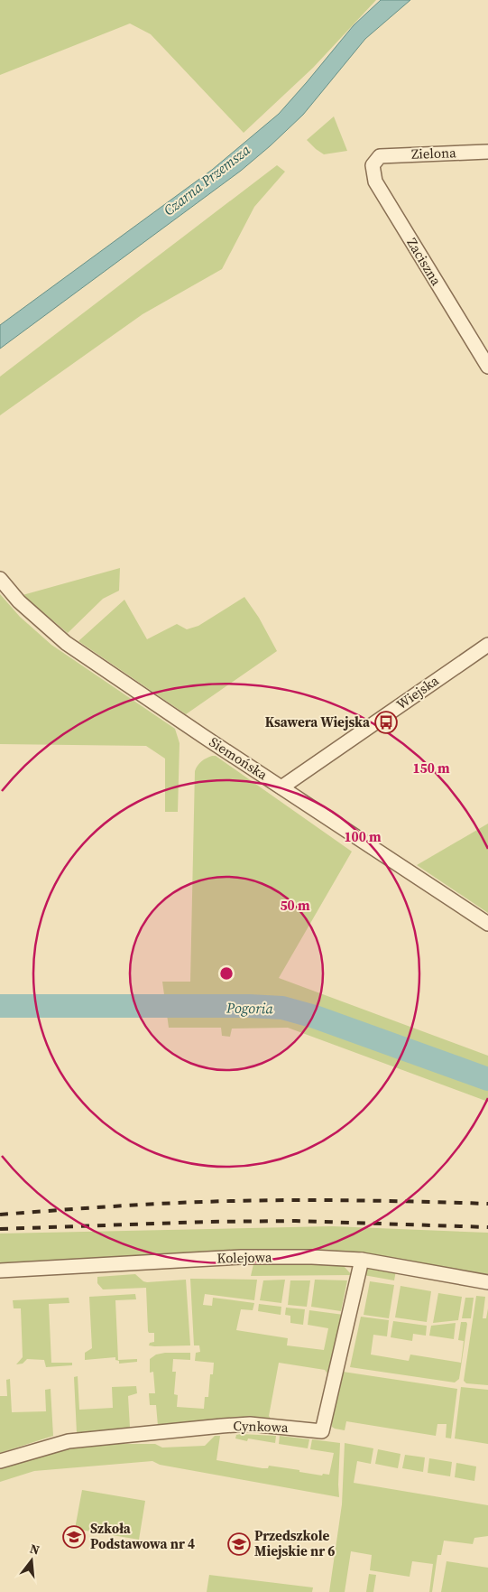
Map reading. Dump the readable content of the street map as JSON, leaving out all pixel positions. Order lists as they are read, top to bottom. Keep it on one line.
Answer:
{"streets":{"street":["Zielona","Zaciszna","Wiejska","Siemońska","Kolejowa","Cynkowa"]},"crossings":[["Zielona","Zaciszna"],["Wiejska","Siemońska"],["Kolejowa","Cynkowa"]],"water":["Czarna Przemsza","Pogoria"],"places":{"bus stop":["Ksawera Wiejska"],"school or university":["Szkoła Podstawowa nr 4","Przedszkole Miejskie nr 6"]},"north":"top","rings":["150 m","100 m","50 m"]}
